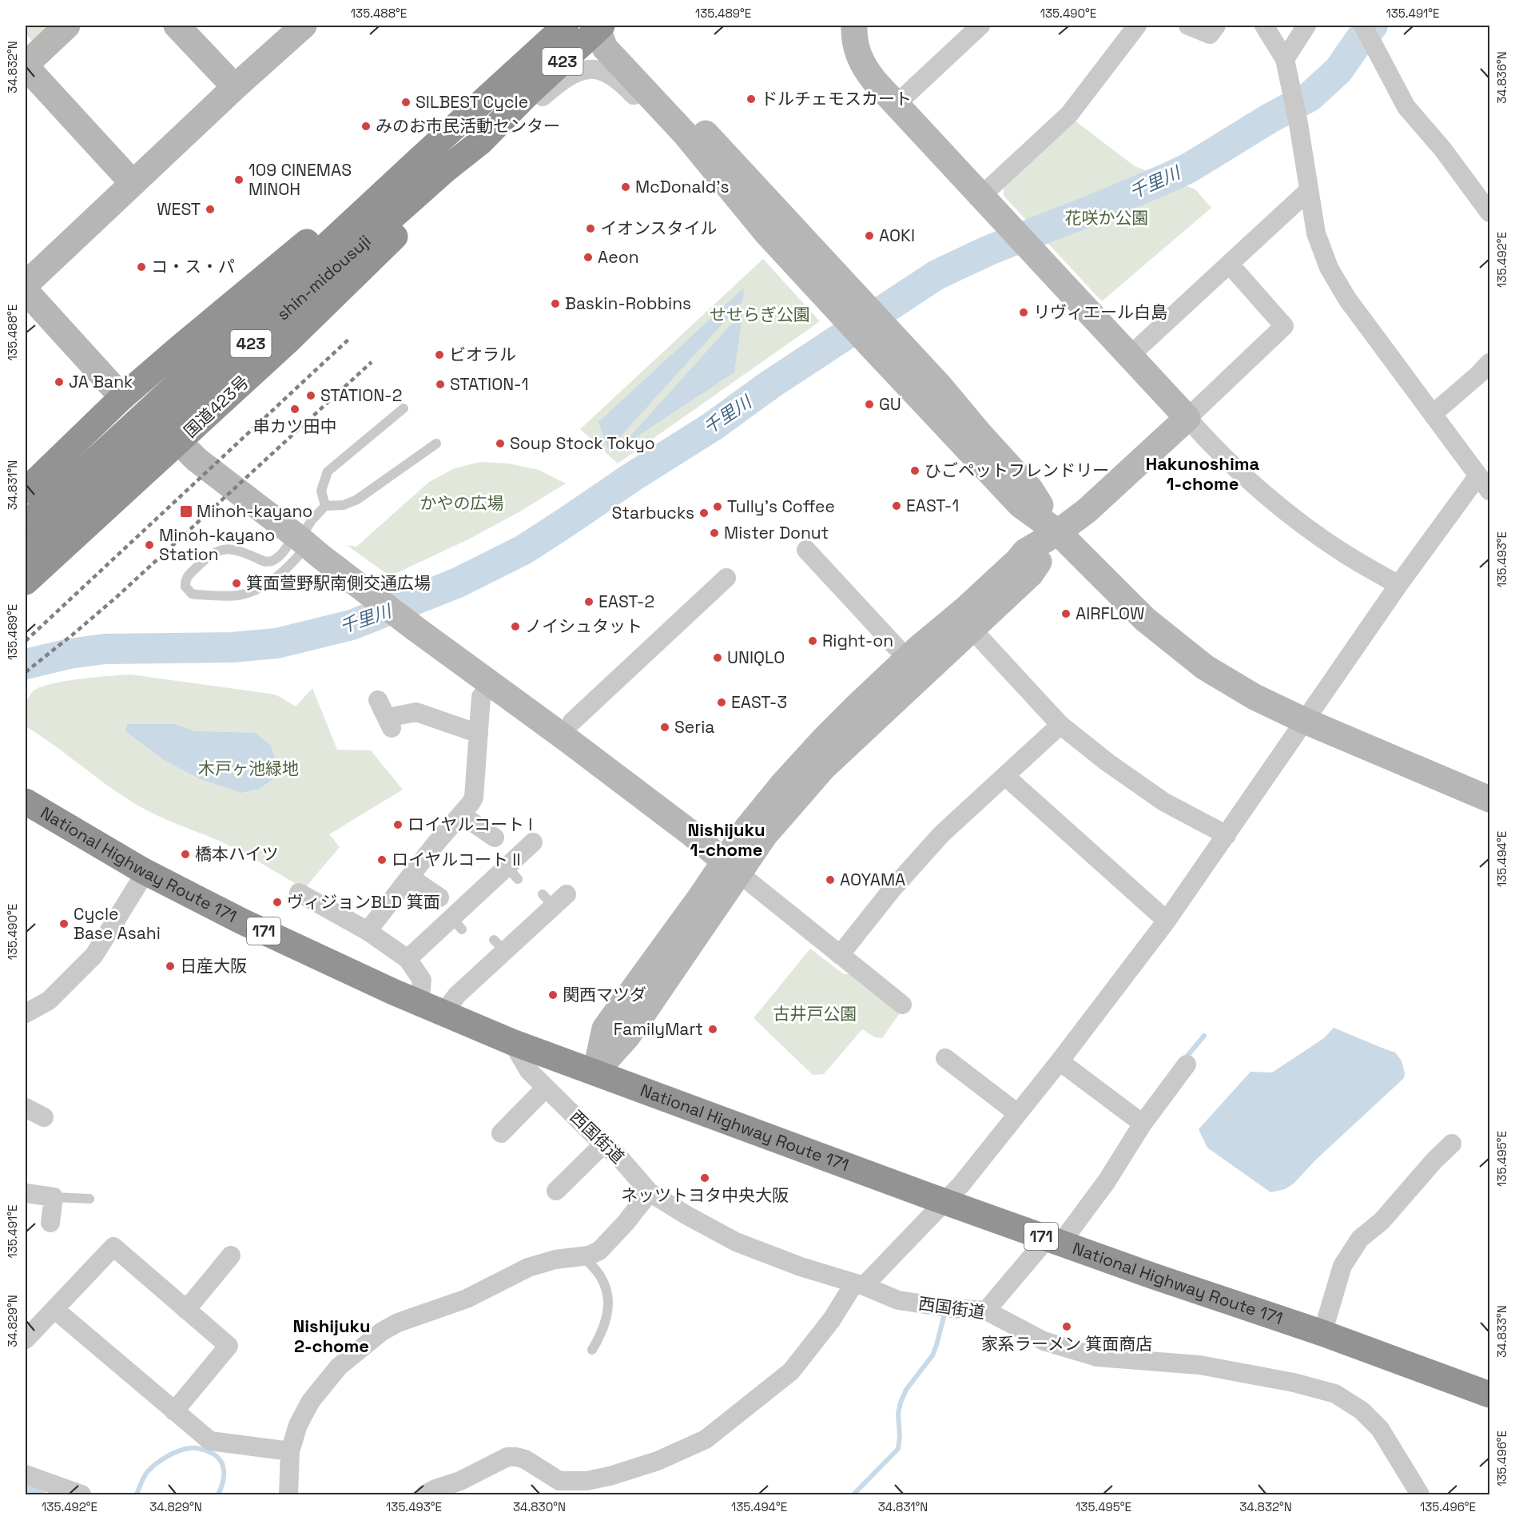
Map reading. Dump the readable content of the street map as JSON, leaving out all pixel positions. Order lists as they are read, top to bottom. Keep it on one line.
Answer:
{"streets":{"highway":["423","shin-midousuji","国道423号","National Highway Route 171","171"],"street":["西国街道"]},"crossings":[["423","shin-midousuji"],["shin-midousuji","国道423号"],["National Highway Route 171","西国街道"]],"districts":["Hakunoshima 1-chome","Nishijuku 1-chome","Nishijuku 2-chome"],"water":["千里川"],"parks":["花咲か公園","せせらぎ公園","かやの広場","木戸ヶ池緑地","古井戸公園"],"places":{"other":["ドルチェモスカート","SILBEST Cycle","みのお市民活動センター","109 CINEMAS MINOH","McDonald's","WEST","イオンスタイル","AOKI","Aeon","コ・ス・パ","Baskin-Robbins","リヴィエール白島","ビオラル","JA Bank","STATION-1","STATION-2","GU","串カツ田中","Soup Stock Tokyo","ひごペットフレンドリー","EAST-1","Tully's Coffee","Starbucks","Mister Donut","Minoh-kayano Station","箕面萱野駅南側交通広場","EAST-2","AIRFLOW","ノイシュタット","Right-on","UNIQLO","EAST-3","Seria","ロイヤルコート I","橋本ハイツ","ロイヤルコート II","AOYAMA","ヴィジョンBLD 箕面","Cycle Base Asahi","日産大阪","関西マツダ","FamilyMart","ネッツトヨタ中央大阪","家系ラーメン 箕面商店"],"transit":["Minoh-kayano"]},"coordinates":["135.488°E","135.489°E","135.490°E","135.491°E","34.832°N","34.836°N","135.492°E","34.831°N","135.493°E","135.494°E","135.495°E","34.829°N","34.833°N","135.496°E","34.830°N"]}
